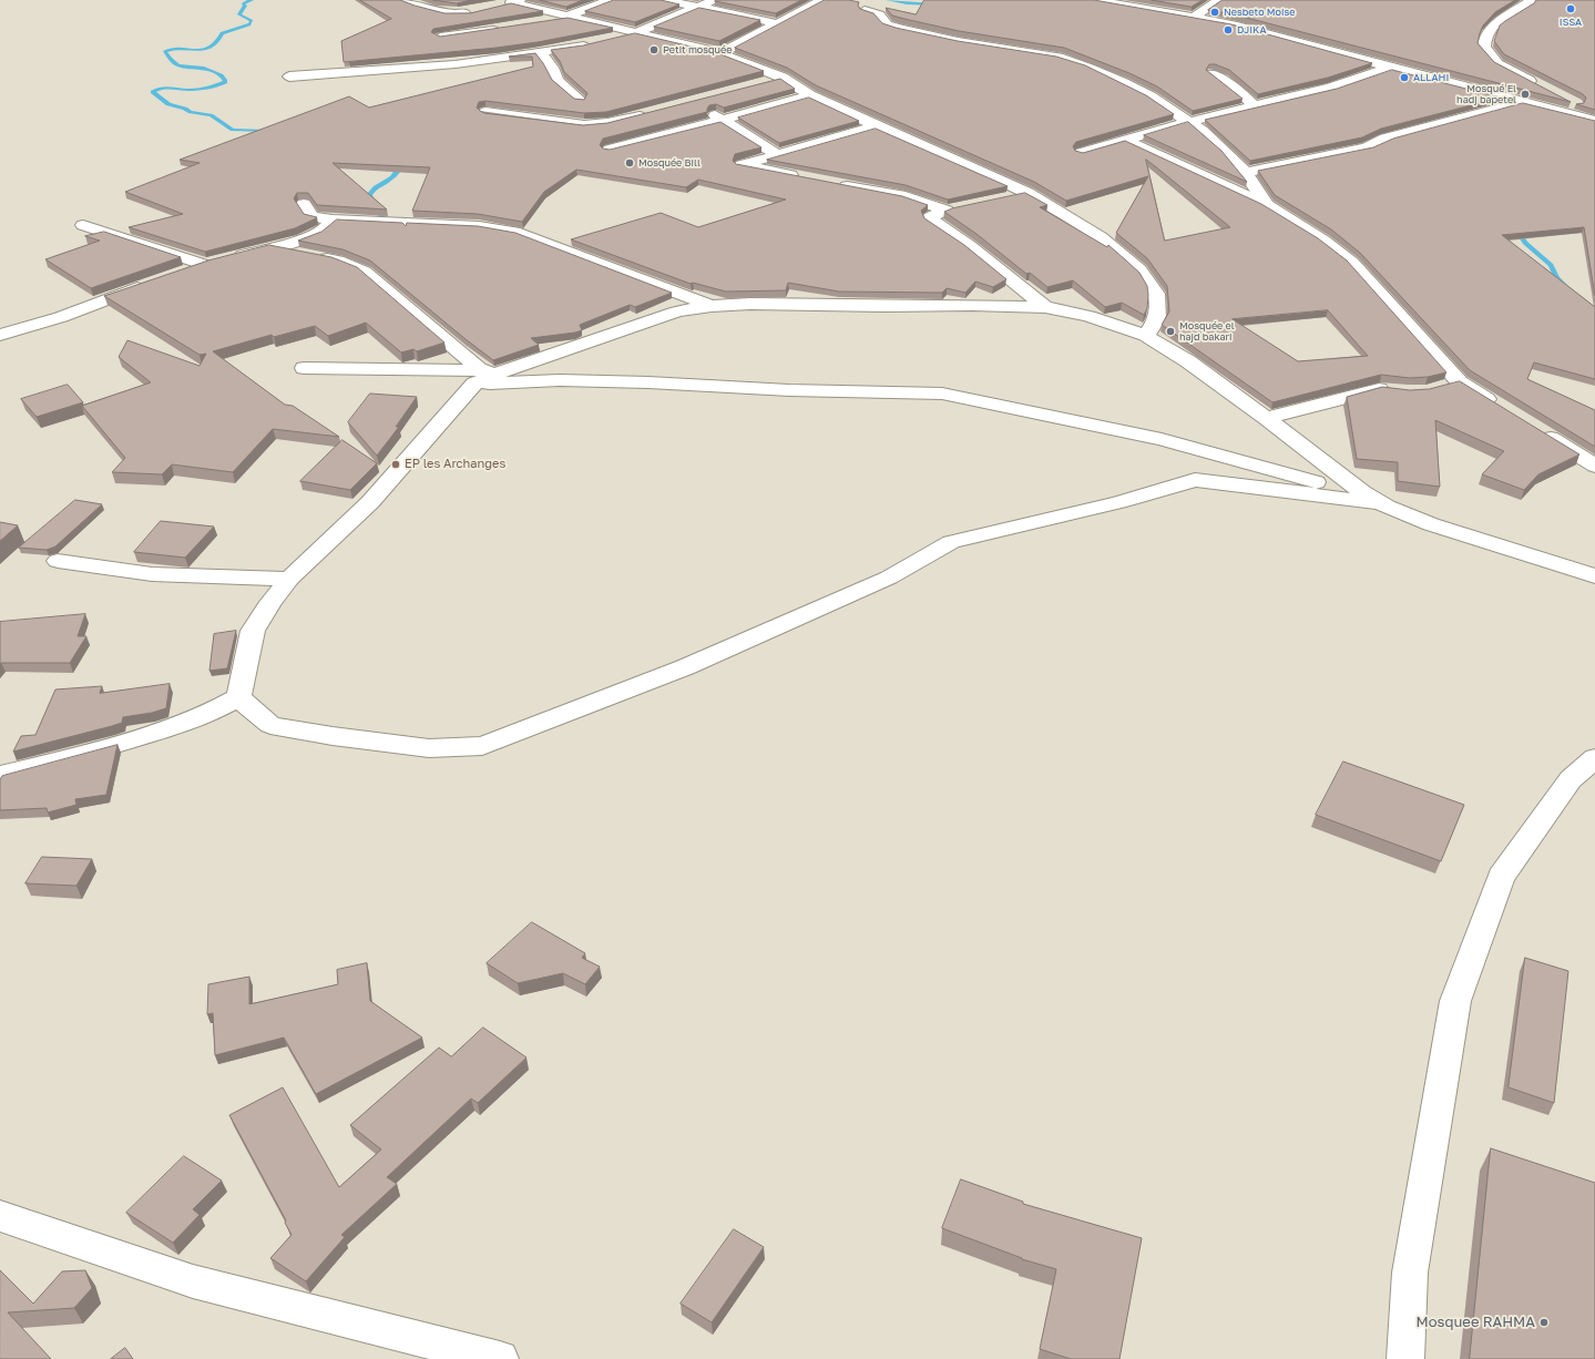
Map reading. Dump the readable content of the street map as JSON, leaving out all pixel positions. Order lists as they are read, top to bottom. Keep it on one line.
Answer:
{"places":["ISSA","Nesbeto Moise","DJIKA","Petit mosquée","ALLAHI","Mosqué El hadj bapetel","Mosquée Bill","Mosquée el hajd bakari","EP les Archanges","Mosquee RAHMA"]}
